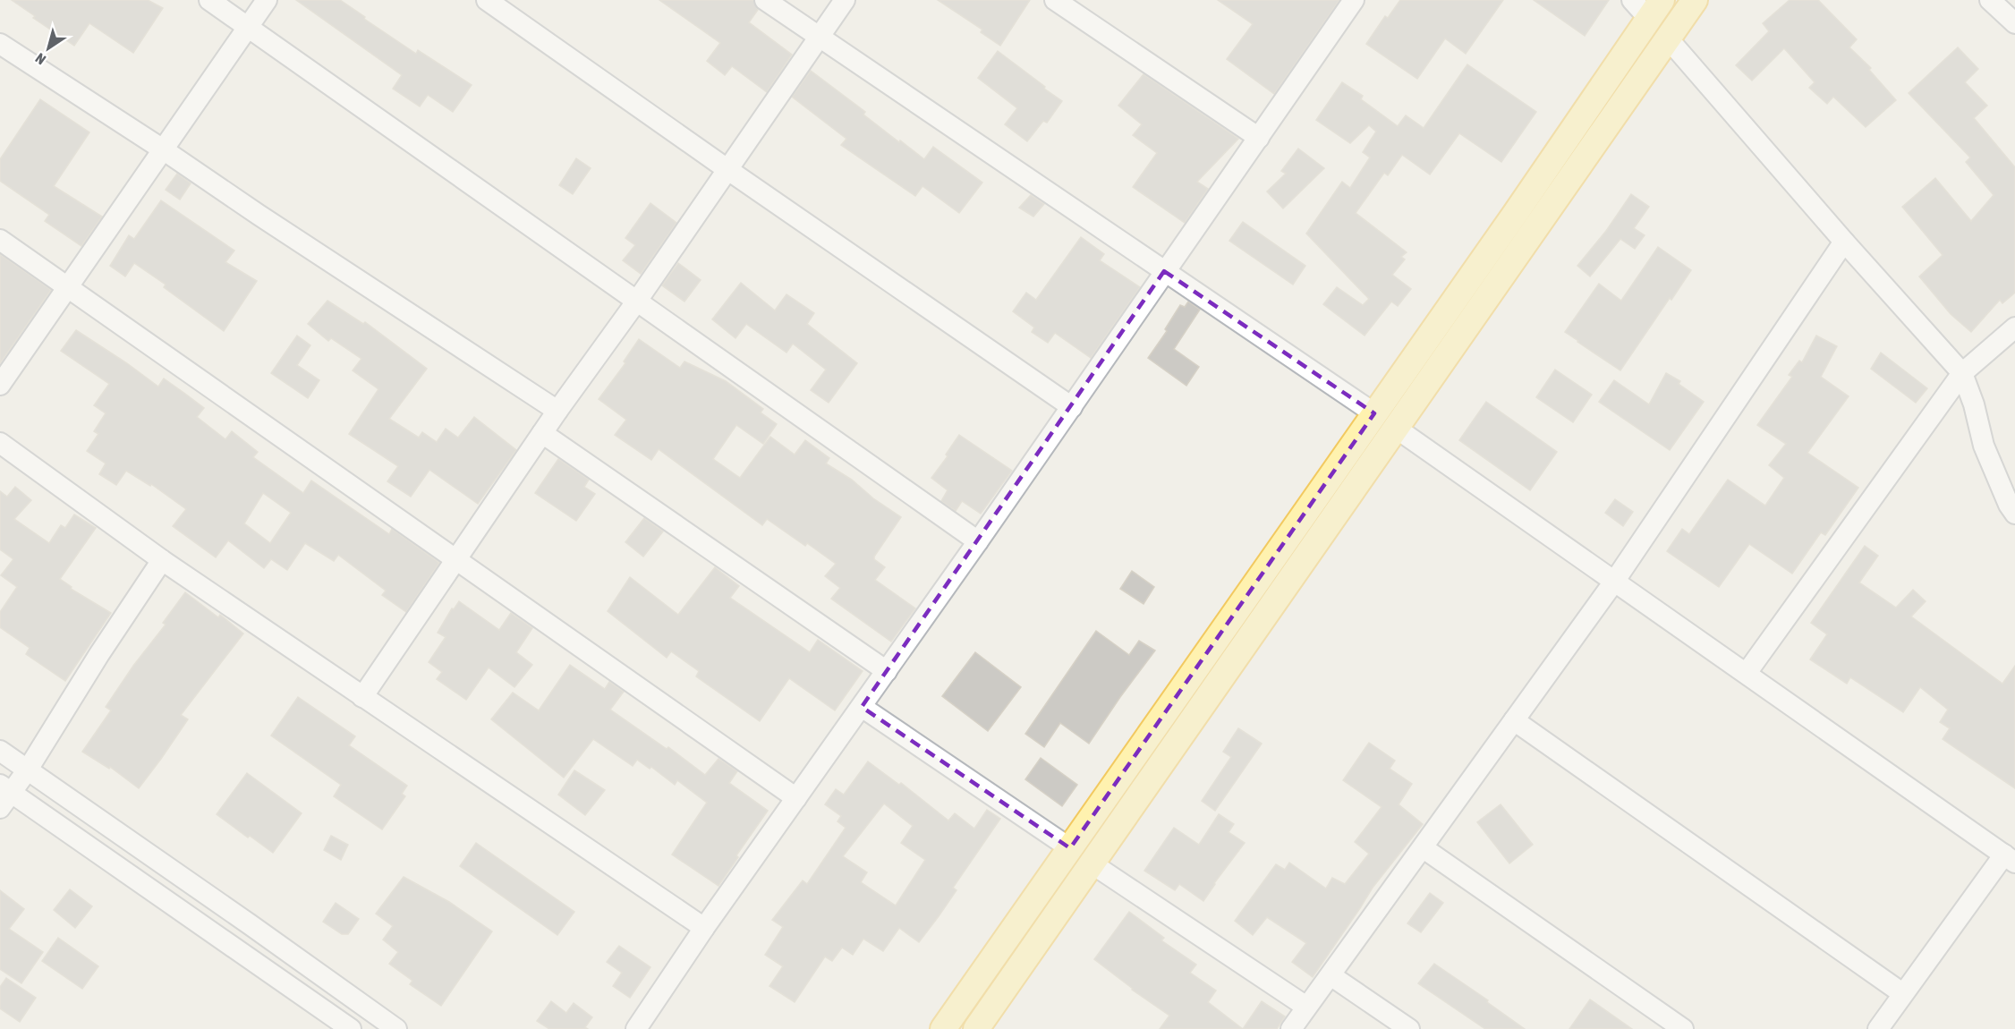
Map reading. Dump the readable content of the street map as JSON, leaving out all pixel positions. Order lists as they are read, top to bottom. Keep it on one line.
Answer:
{"north":"bottom left"}
